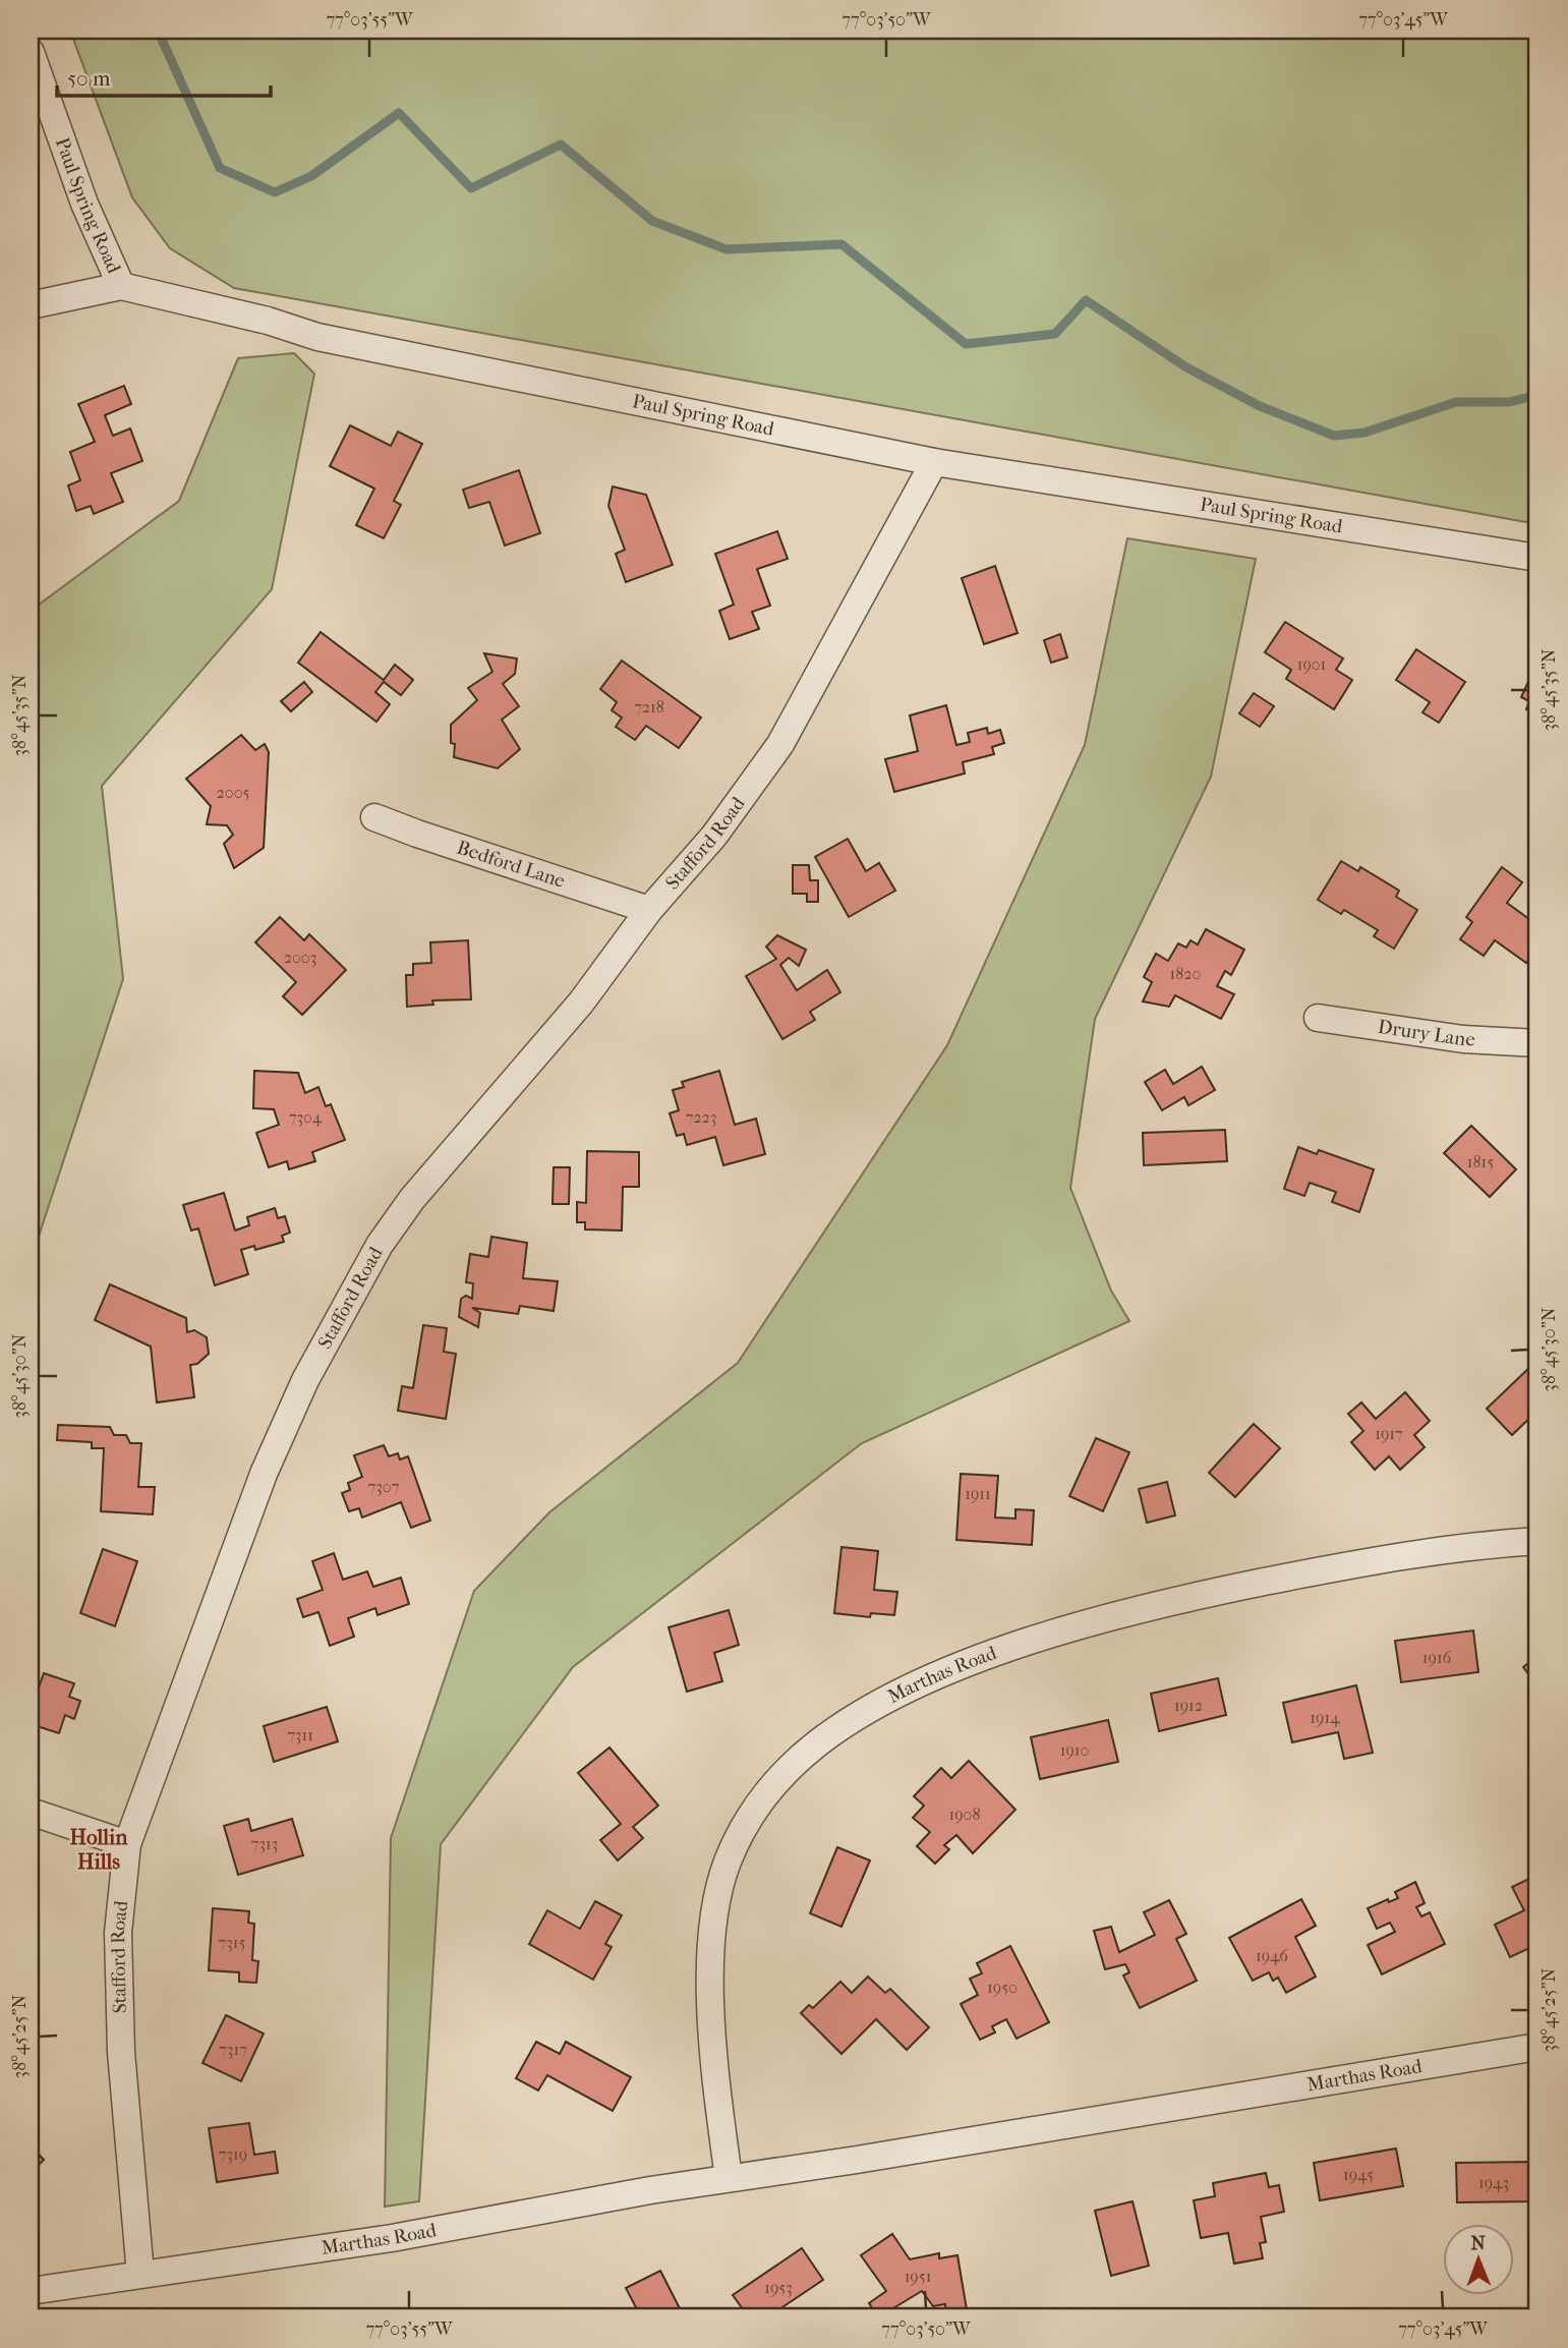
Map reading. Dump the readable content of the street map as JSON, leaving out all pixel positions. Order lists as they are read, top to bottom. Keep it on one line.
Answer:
{"streets":{"street":["Paul Spring Road","Stafford Road","Bedford Lane","Drury Lane","Marthas Road"]},"crossings":[["Paul Spring Road","Stafford Road"],["Stafford Road","Bedford Lane"],["Stafford Road","Marthas Road"]],"districts":["Hollin Hills"],"house_numbers":["1901","7218","2005","2003","1820","7304","7223","1815","1917","7307","1911","1916","1912","1914","7311","1910","1908","7313","7315","1946","1950","7317","7319","1945","1943","1951","1953"],"scale_bar":"50 m","north":"top","coordinates":["77°03'55\"W","77°03'50\"W","77°03'45\"W","38°45'35\"N","38°45'30\"N","38°45'25\"N"]}
